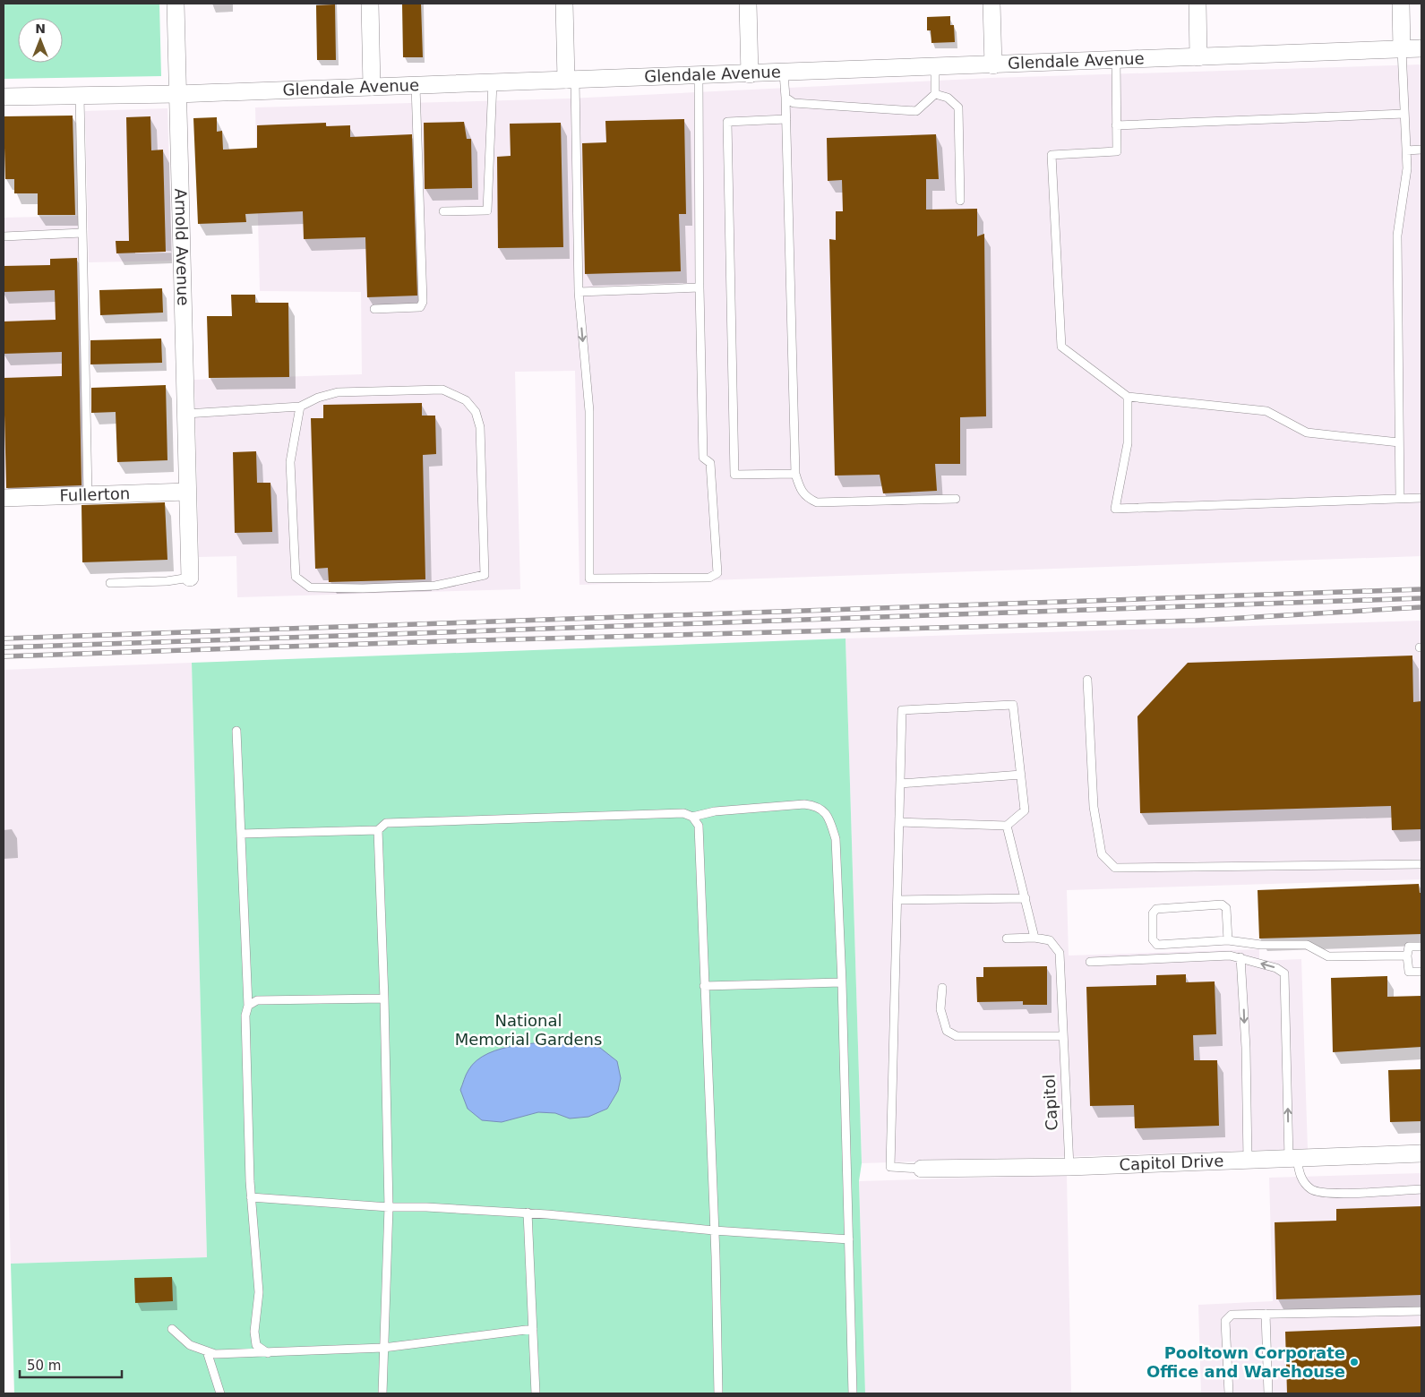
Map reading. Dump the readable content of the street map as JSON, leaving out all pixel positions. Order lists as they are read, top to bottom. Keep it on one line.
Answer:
{"streets":{"street":["Glendale Avenue","Arnold Avenue","Fullerton","Capitol Drive"],"lane":["Capitol"]},"crossings":[["Glendale Avenue","Arnold Avenue"],["Arnold Avenue","Fullerton"],["Capitol","Capitol Drive"]],"parks":["National Memorial Gardens"],"places":["Pooltown Corporate Office and Warehouse"],"scale_bar":"50 m","north":"top"}
